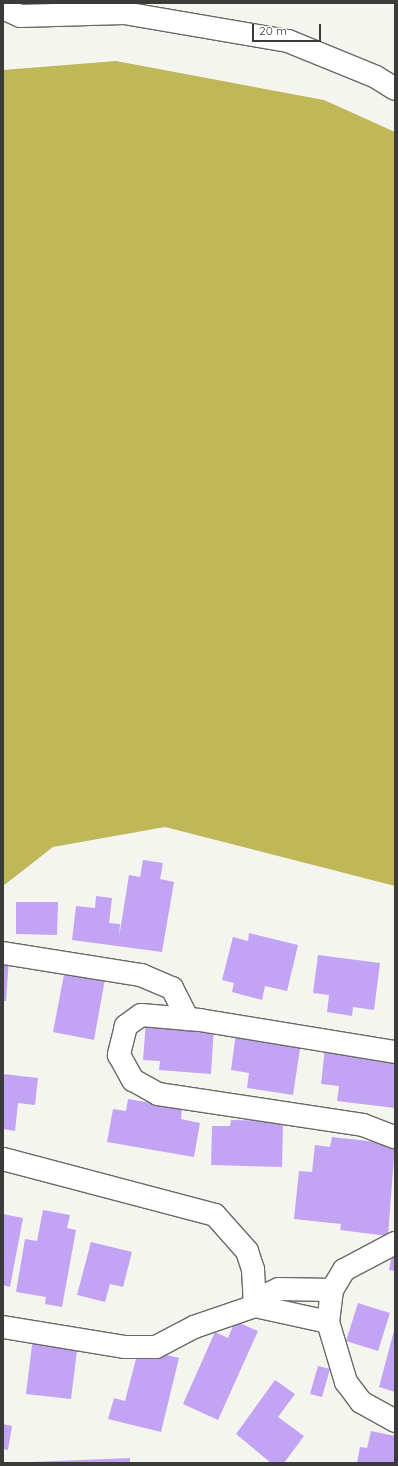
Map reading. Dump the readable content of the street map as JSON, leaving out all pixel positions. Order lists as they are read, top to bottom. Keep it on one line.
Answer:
{"scale_bar":"20 m"}
